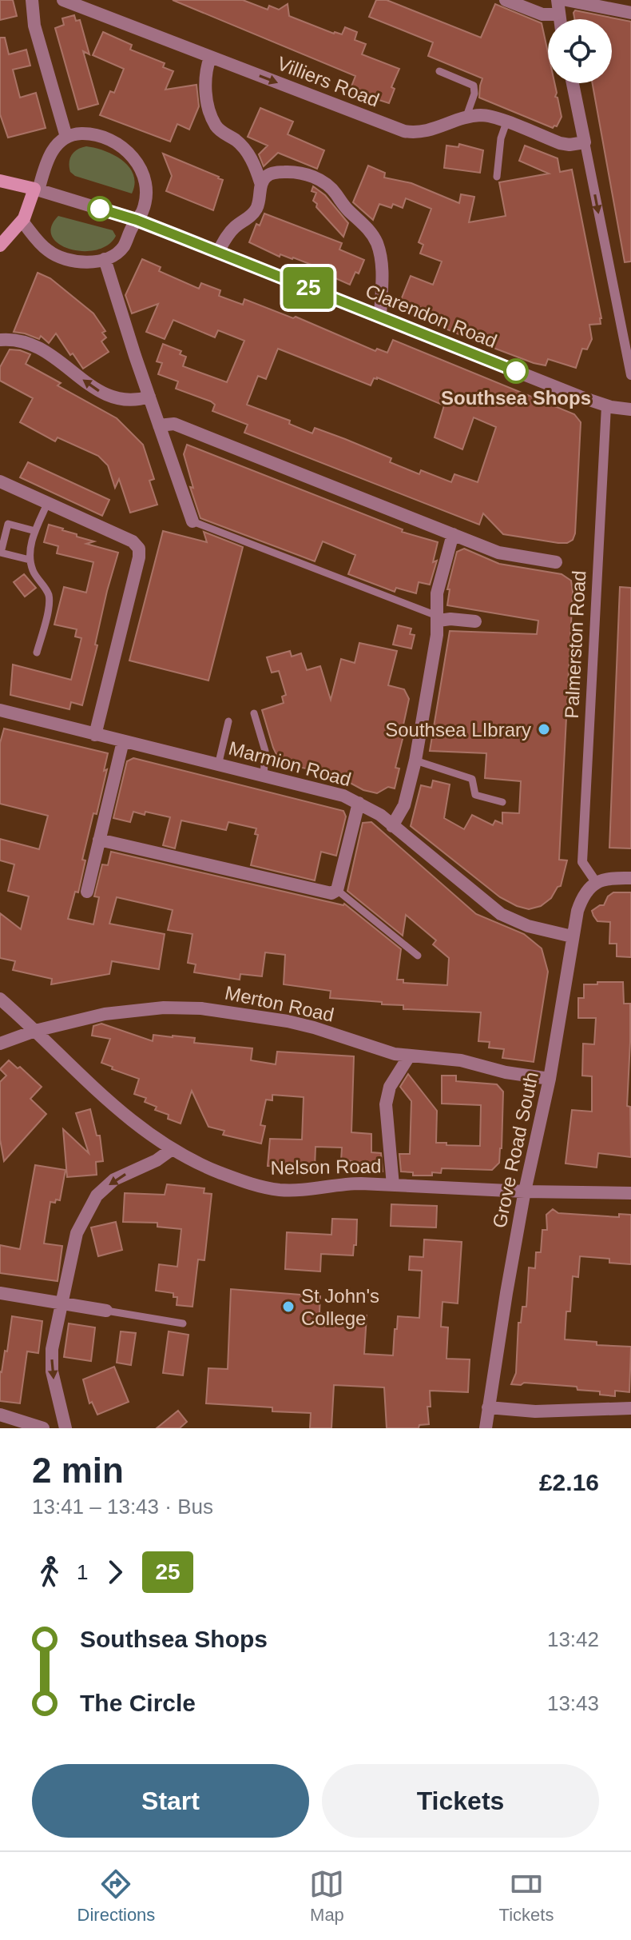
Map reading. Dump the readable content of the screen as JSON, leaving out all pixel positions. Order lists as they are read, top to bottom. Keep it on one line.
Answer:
{"streets":{"main road":["Clarendon Road"],"street":["Villiers Road","Palmerston Road","Marmion Road","Merton Road","Grove Road South","Nelson Road"]},"crossings":[["Clarendon Road","Palmerston Road"],["Palmerston Road","Grove Road South"],["Marmion Road","Grove Road South"],["Merton Road","Grove Road South"],["Merton Road","Nelson Road"],["Grove Road South","Nelson Road"]],"one_way":["Villiers Road"],"places":["Southsea Shops","Southsea LIbrary","St John's College"],"lines":["bus line 25"],"page":{"on_map":"25","heading":["2 min","13:41 – 13:43 · Bus","£2.16"],"legs":["1","25"],"list":[{"name":"Southsea Shops","value":"13:42"},{"name":"The Circle","value":"13:43"}],"buttons":["Start","Tickets"],"tabs":["Directions","Map","Tickets"]}}
